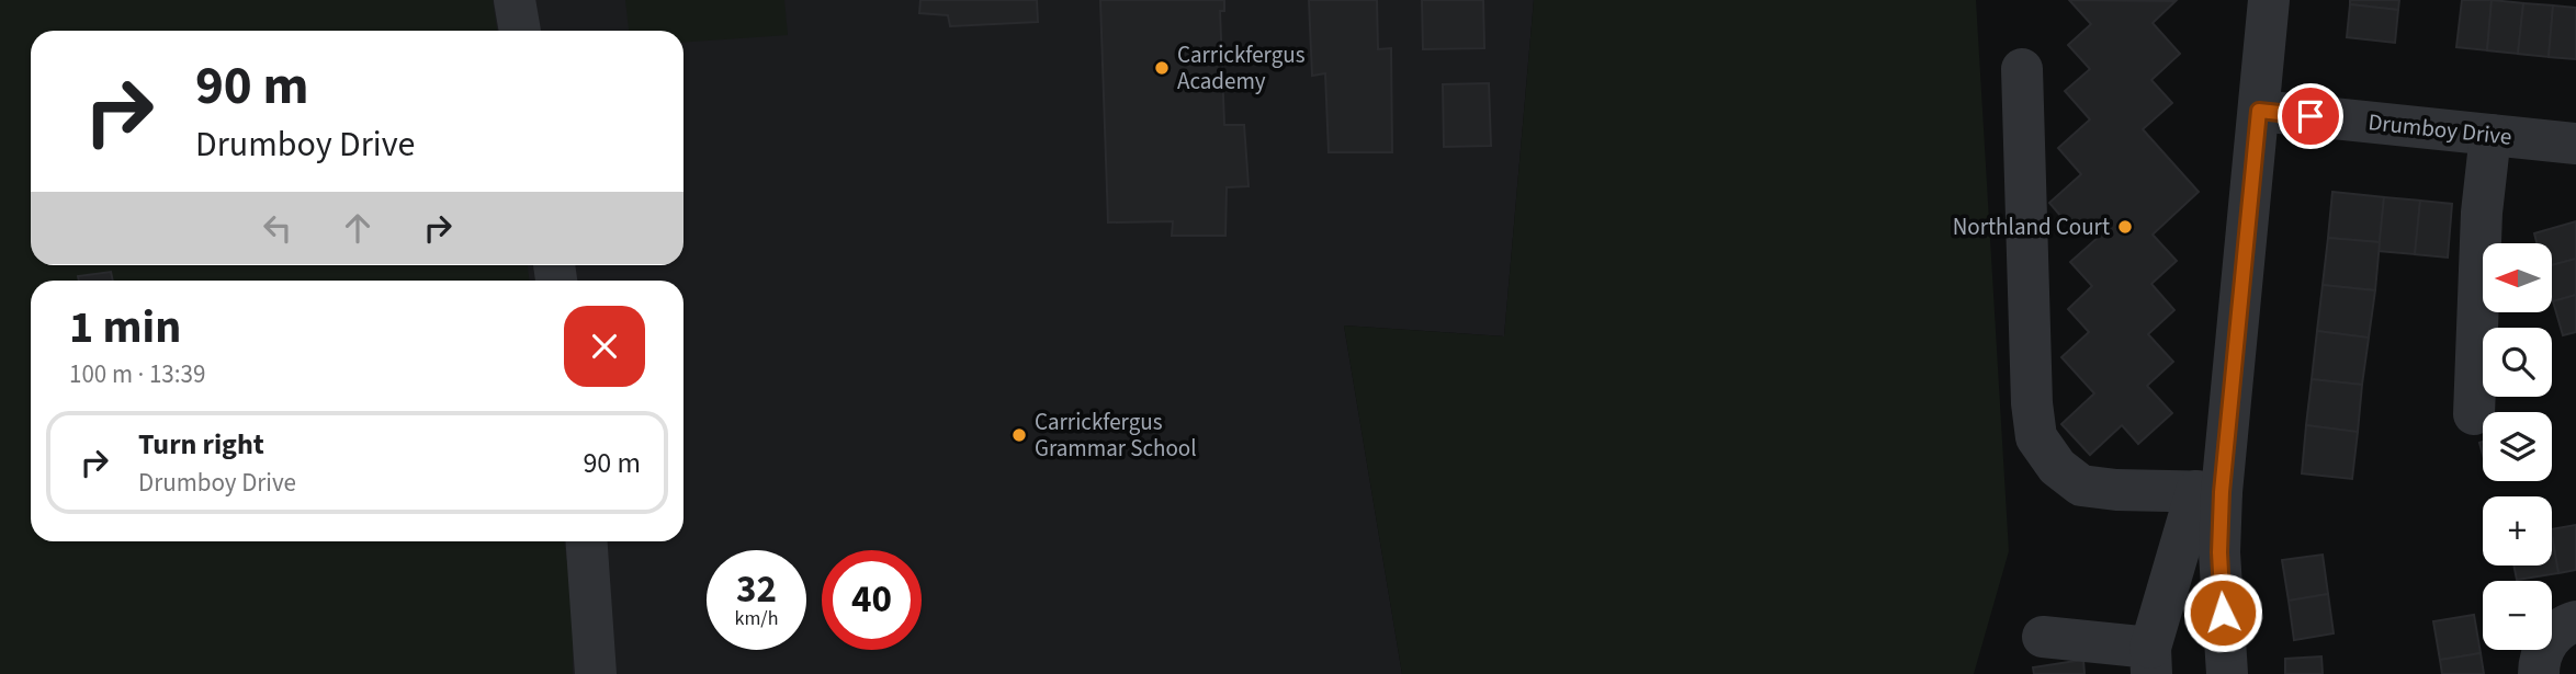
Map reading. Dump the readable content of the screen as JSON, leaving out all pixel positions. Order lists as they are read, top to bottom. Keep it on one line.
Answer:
{"streets":{"street":["Drumboy Drive"]},"places":["Carrickfergus Academy","Northland Court","Carrickfergus Grammar School"],"north":"left","page":{"turn":["90 m","Drumboy Drive"],"map_buttons":["+","−"],"heading":["1 min","100 m · 13:39"],"list":[{"name":"Turn right","note":"Drumboy Drive","value":"90 m"}],"speed":"32 km/h","limit":"40"}}
